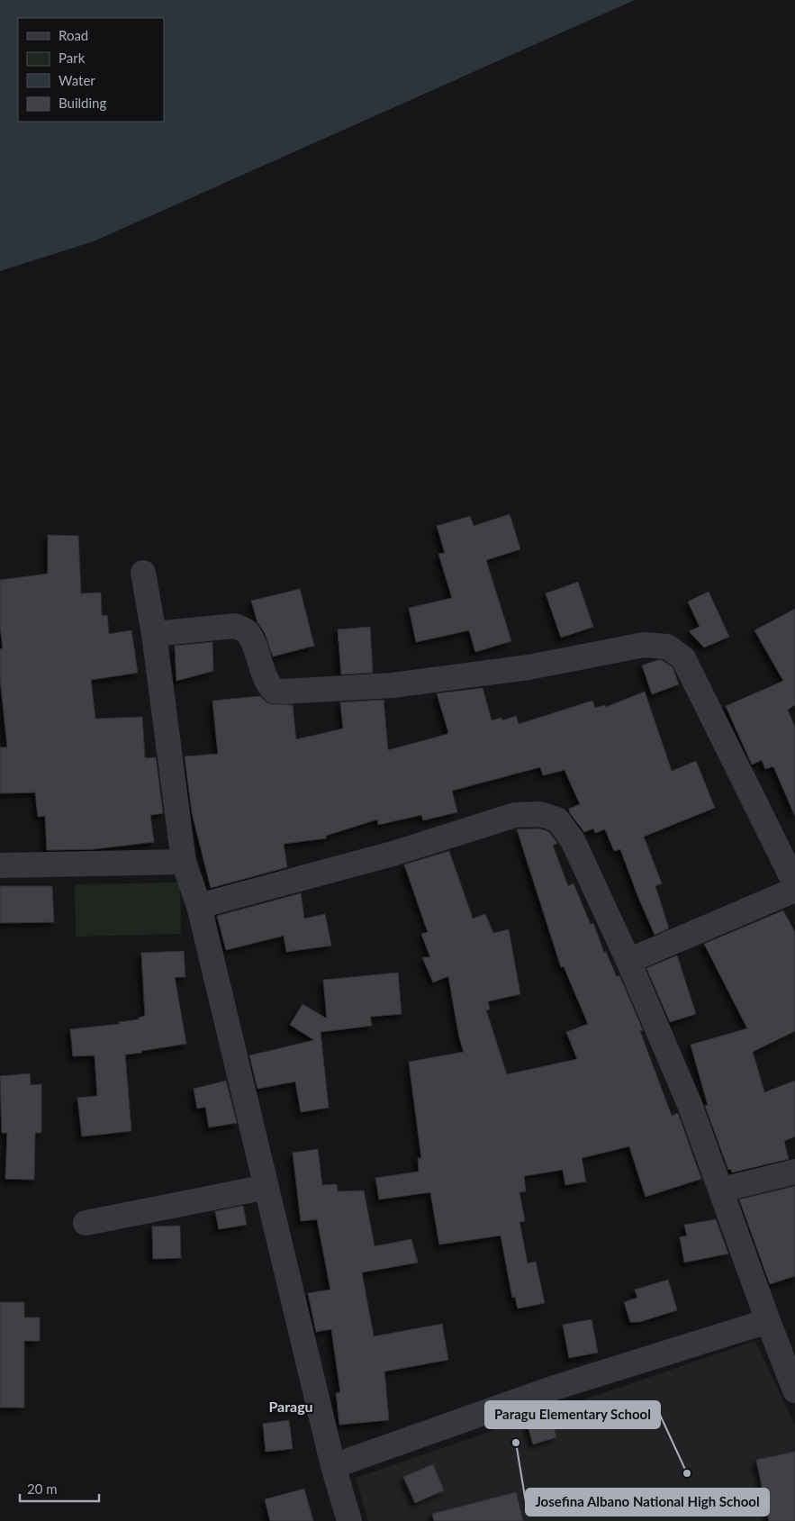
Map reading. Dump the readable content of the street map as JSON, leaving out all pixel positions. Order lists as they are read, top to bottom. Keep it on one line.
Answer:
{"districts":["Paragu"],"places":["Josefina Albano National High School","Paragu Elementary School"],"legend":["Road","Park","Water","Building"],"scale_bar":"20 m"}
